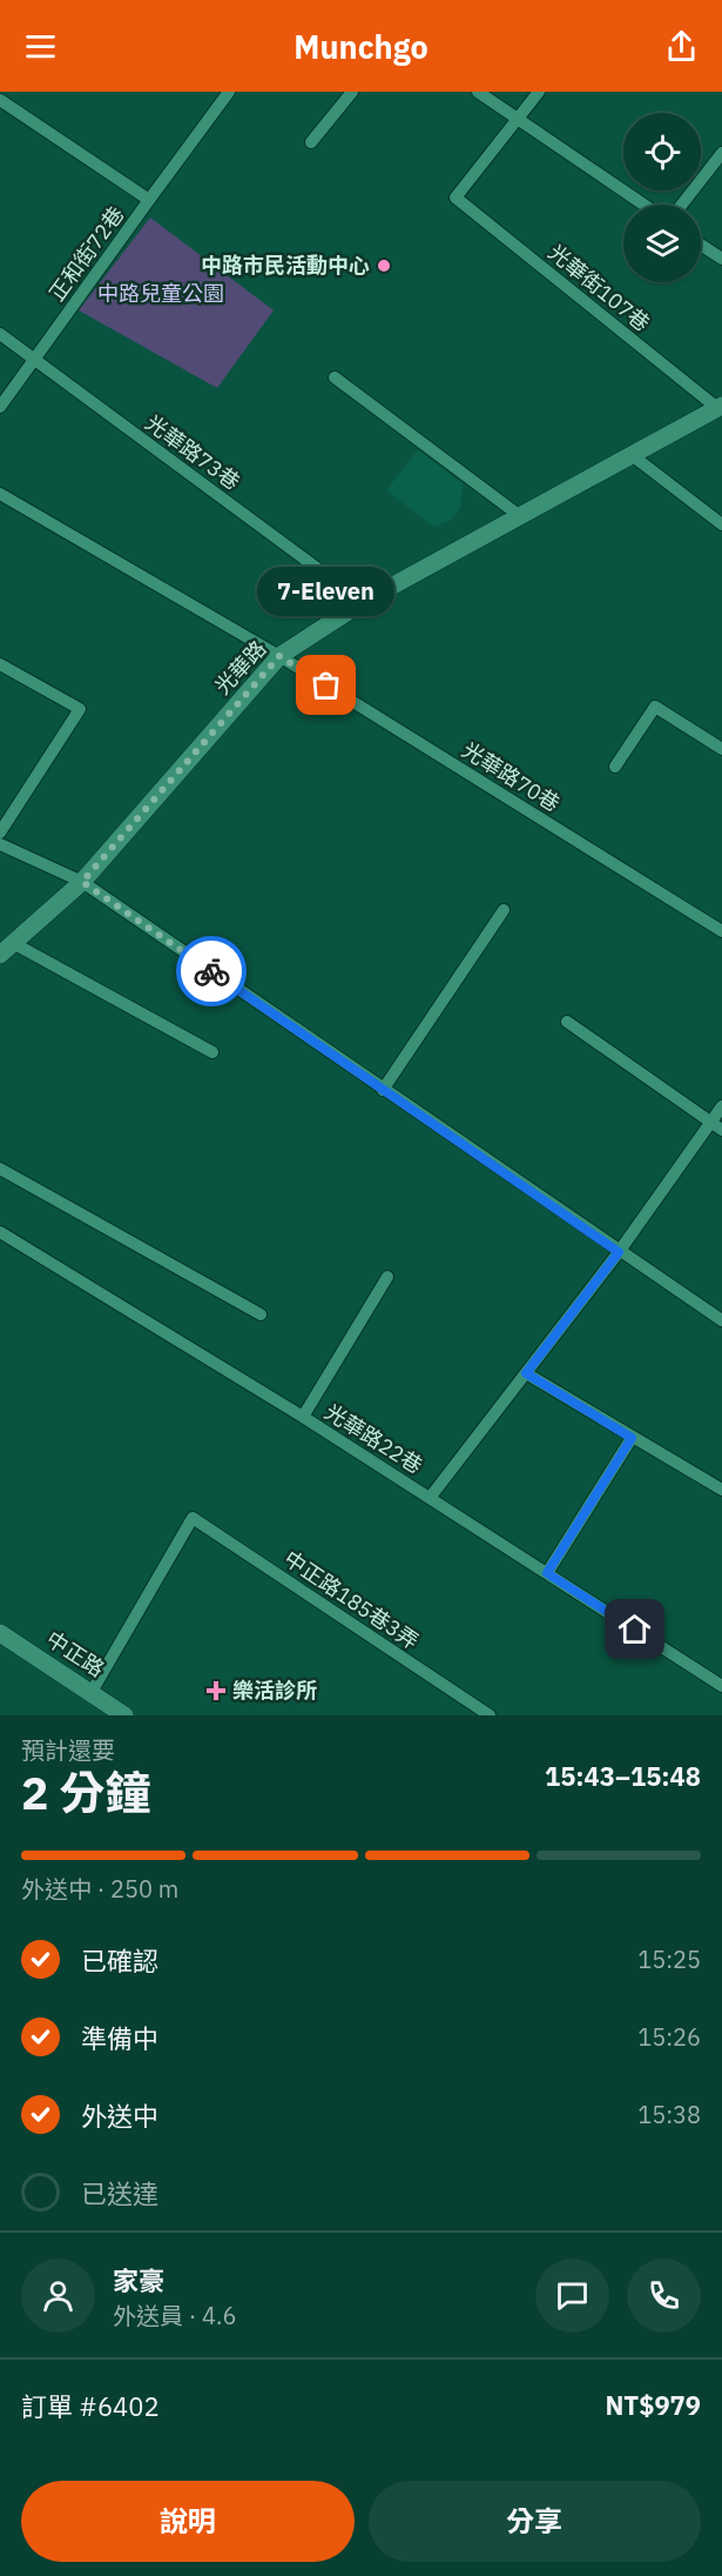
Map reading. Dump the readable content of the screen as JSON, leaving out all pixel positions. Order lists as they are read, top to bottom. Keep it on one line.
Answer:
{"streets":{"street":["光華路","中正路"],"lane":["正和街72巷","光華街107巷","光華路73巷","光華路70巷","光華路22巷","中正路185巷3弄"]},"crossings":[["正和街72巷","光華路73巷"],["光華街107巷","光華路"],["光華路73巷","光華路"],["光華路","光華路70巷"],["中正路185巷3弄","中正路"]],"parks":["中路兒童公園"],"places":{"other":["中路市民活動中心","7-Eleven"],"health":["樂活診所"]},"page":{"header":"Munchgo","bubble":"7-Eleven","heading":["2 分鐘","預計還要","15:43–15:48"],"panel":["家豪","外送員 · 4.6","訂單 #6402","NT$979"],"bar":"外送中 · 250 m","list":[["已確認","15:25"],["準備中","15:26"],["外送中","15:38"],"已送達"],"buttons":["說明","分享"]}}
